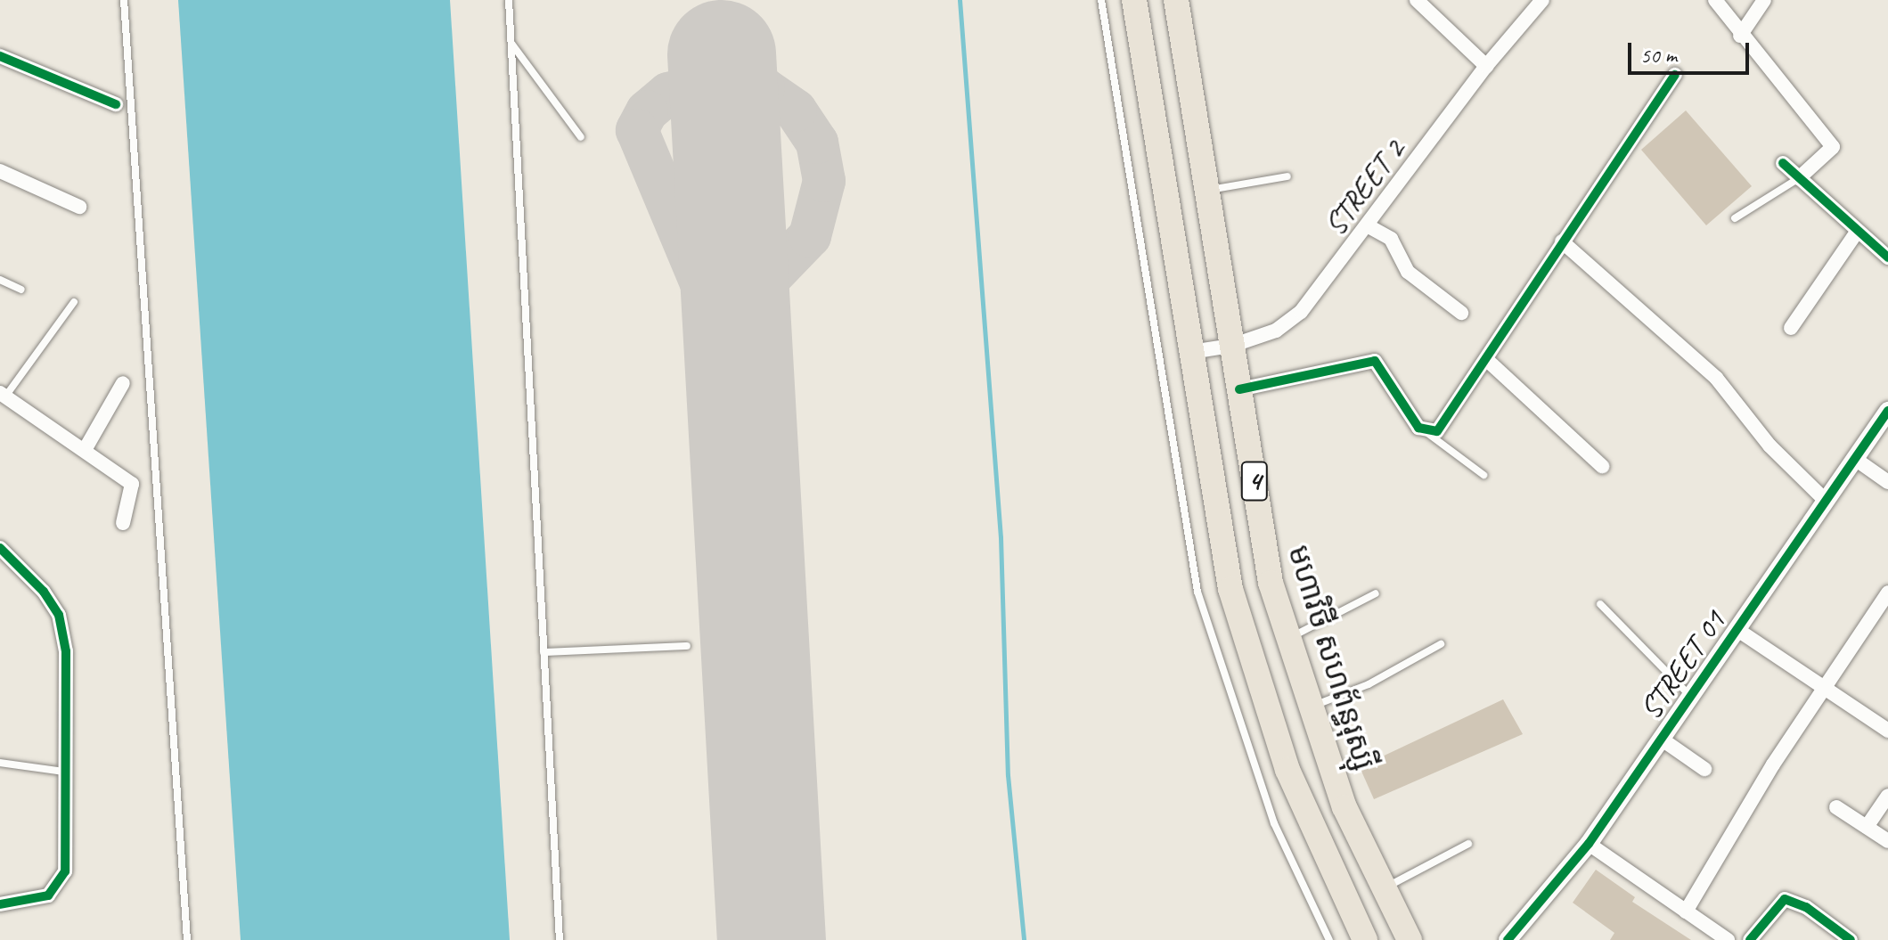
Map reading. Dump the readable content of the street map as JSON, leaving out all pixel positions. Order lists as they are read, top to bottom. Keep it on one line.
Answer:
{"streets":{"highway":["4","មហាវិថី សហព័ន្ធរុស្ស៊ី"],"street":["STREET 2","STREET 01"]},"crossings":[["STREET 2","4"],["STREET 2","មហាវិថី សហព័ន្ធរុស្ស៊ី"]],"scale_bar":"50 m"}
